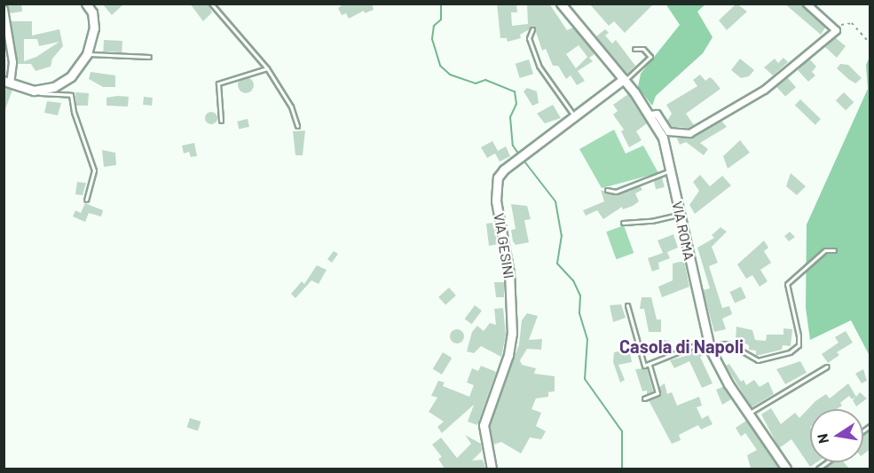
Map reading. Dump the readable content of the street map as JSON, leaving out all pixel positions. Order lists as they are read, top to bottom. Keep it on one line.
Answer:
{"streets":{"street":["VIA ROMA","VIA GESINI"]},"crossings":[["VIA ROMA","VIA GESINI"]],"districts":["Casola di Napoli"],"north":"left"}
